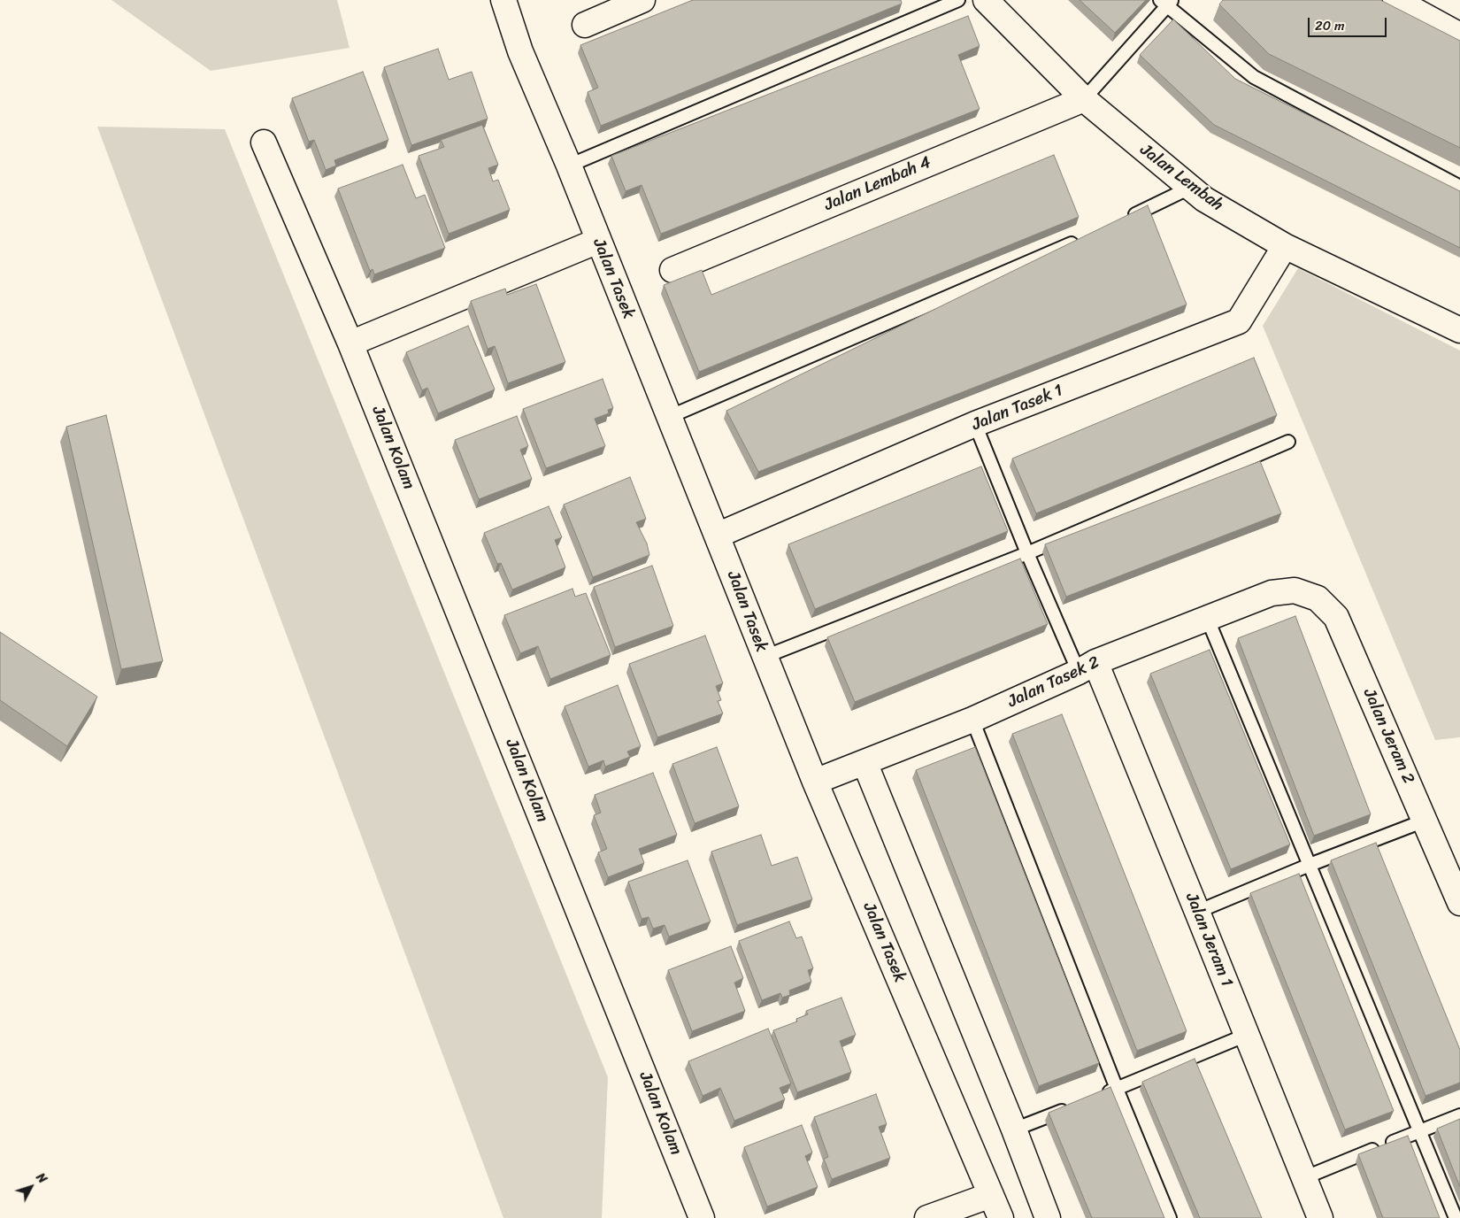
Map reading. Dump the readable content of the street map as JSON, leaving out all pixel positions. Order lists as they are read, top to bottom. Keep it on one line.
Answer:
{"streets":{"street":["Jalan Lembah","Jalan Lembah 4","Jalan Tasek","Jalan Tasek 1","Jalan Kolam","Jalan Tasek 2","Jalan Jeram 2","Jalan Jeram 1"]},"crossings":[["Jalan Lembah","Jalan Lembah 4"],["Jalan Lembah","Jalan Tasek 1"],["Jalan Tasek","Jalan Tasek 1"],["Jalan Tasek","Jalan Tasek 2"],["Jalan Tasek 2","Jalan Jeram 2"],["Jalan Tasek 2","Jalan Jeram 1"]],"scale_bar":"20 m","north":"top right"}
